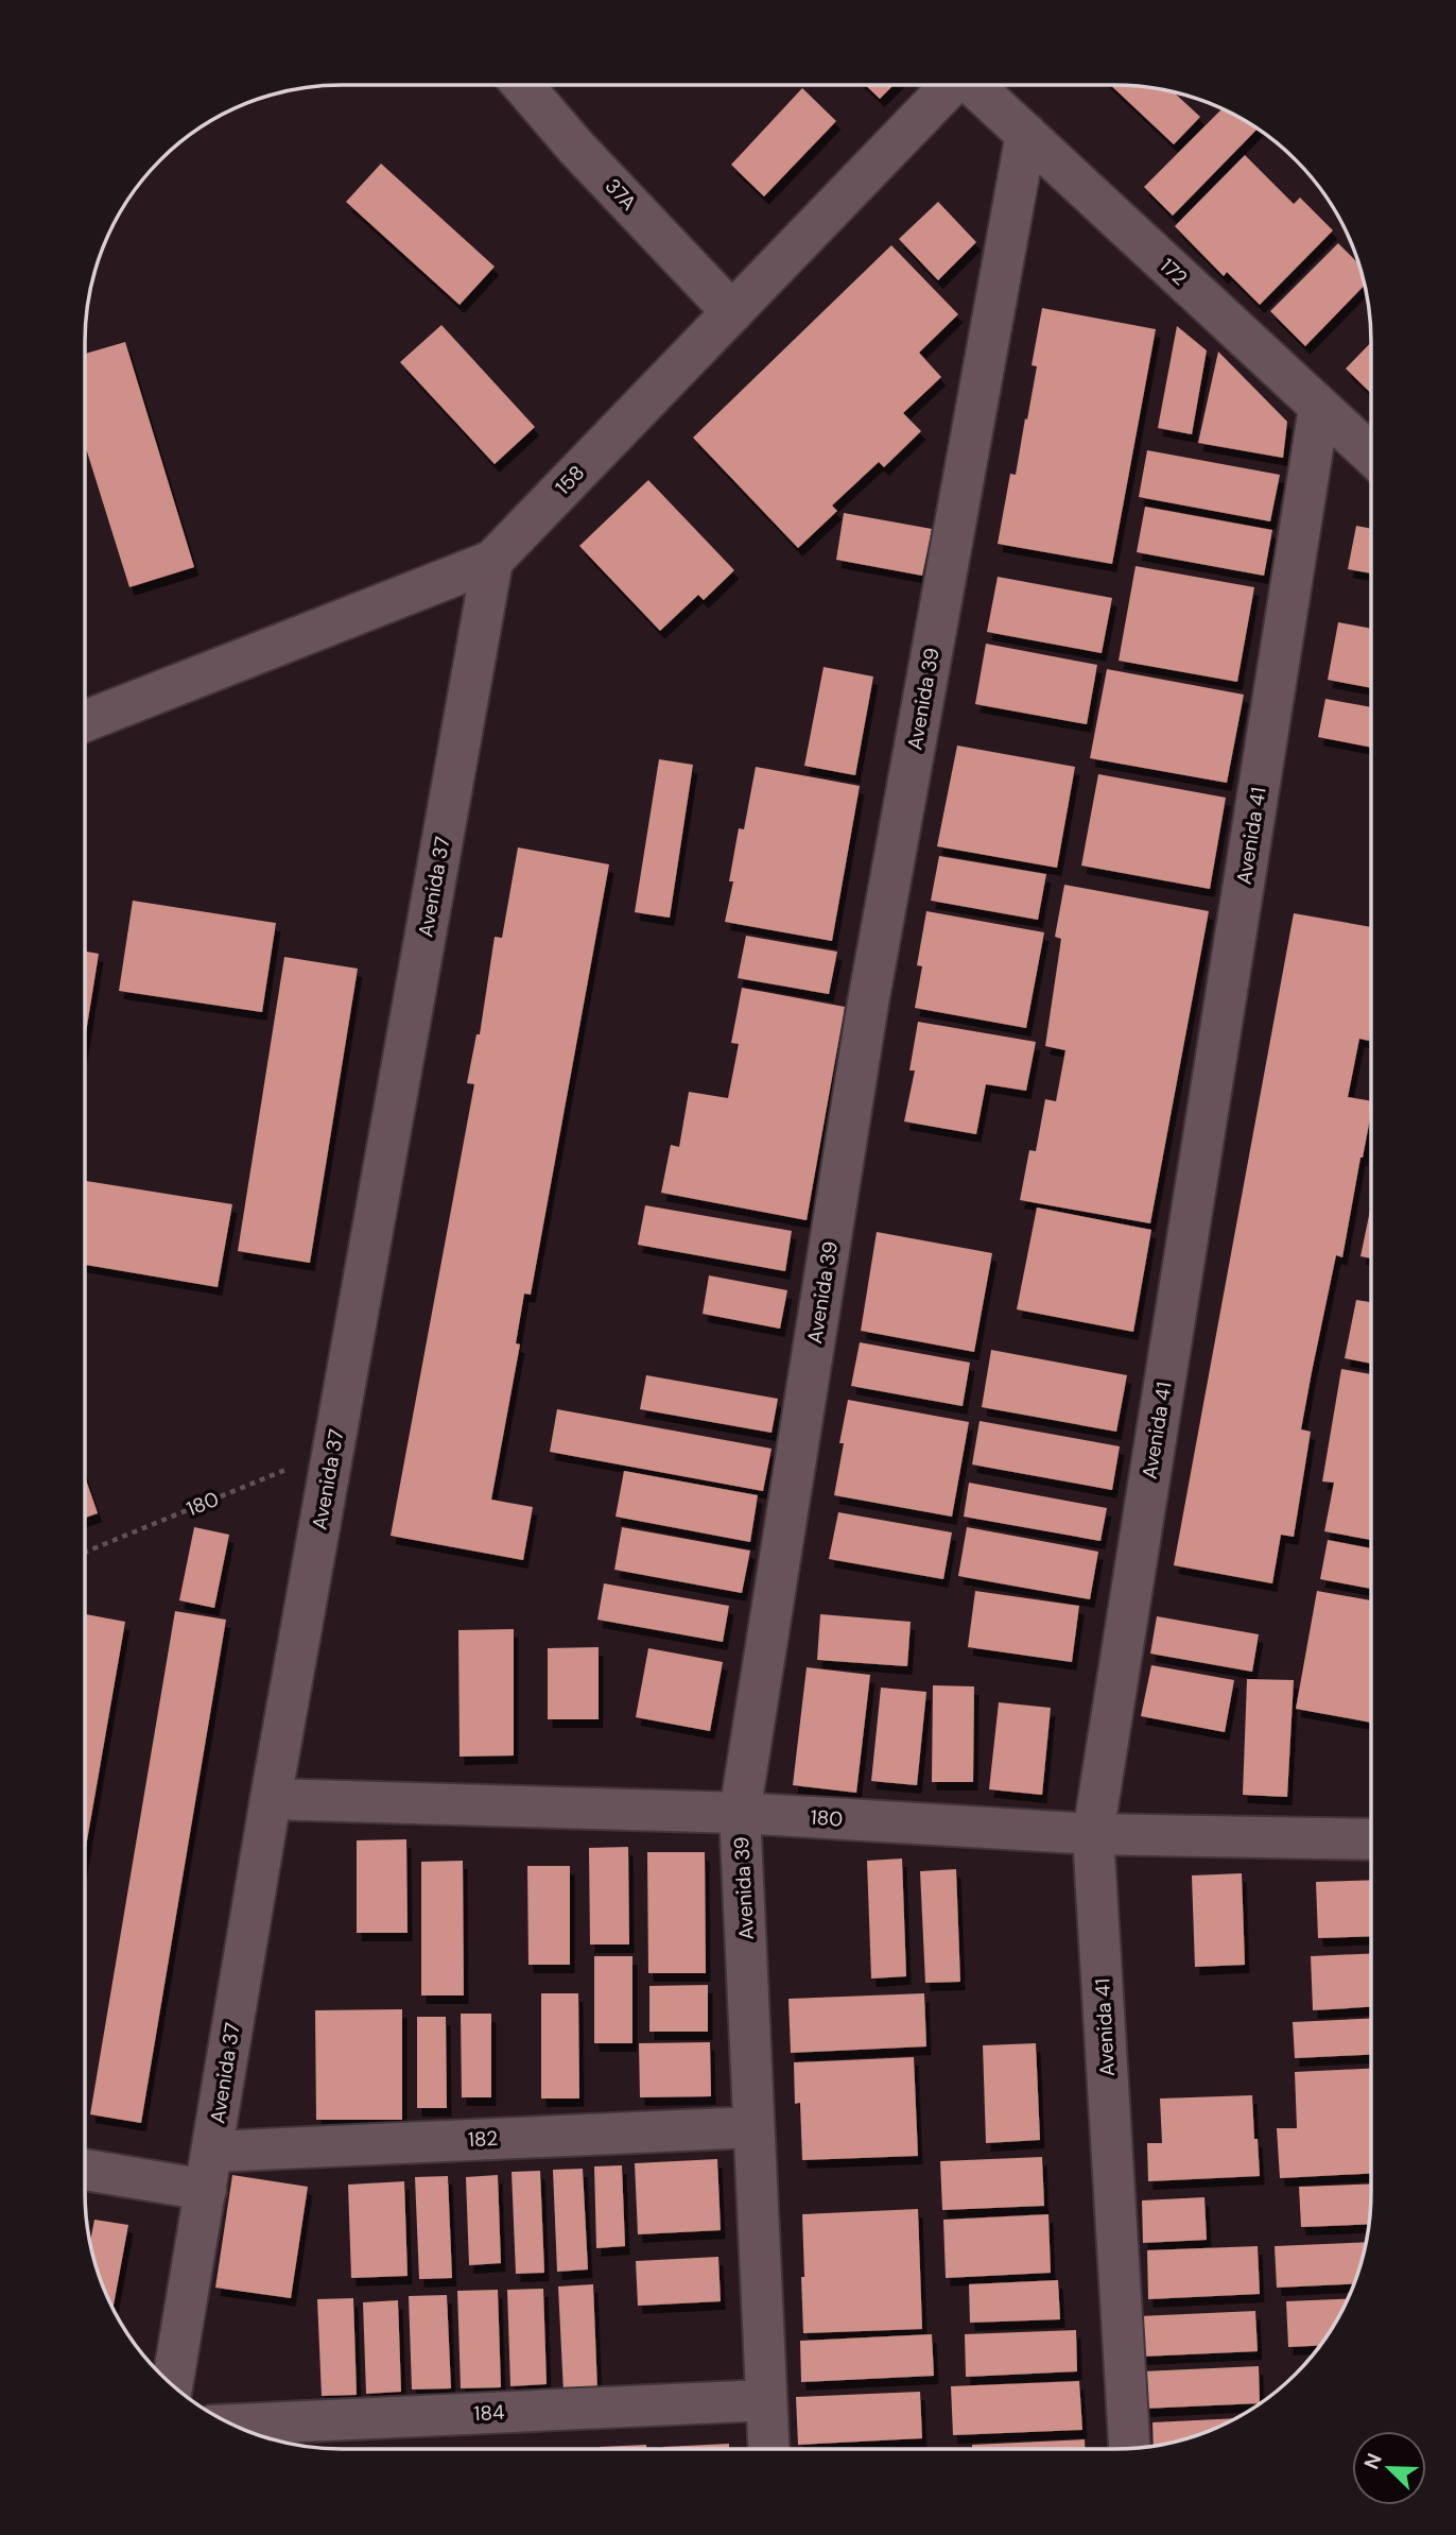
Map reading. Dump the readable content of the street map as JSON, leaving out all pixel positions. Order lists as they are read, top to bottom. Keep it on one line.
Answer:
{"streets":{"street":["37A","172","158","Avenida 39","Avenida 41","Avenida 37","180","182","184"]},"crossings":[["37A","158"],["172","Avenida 39"],["172","Avenida 41"],["158","Avenida 37"],["Avenida 39","180"],["Avenida 39","182"],["Avenida 39","184"],["Avenida 41","180"],["Avenida 37","180"],["Avenida 37","182"]],"north":"top left"}
